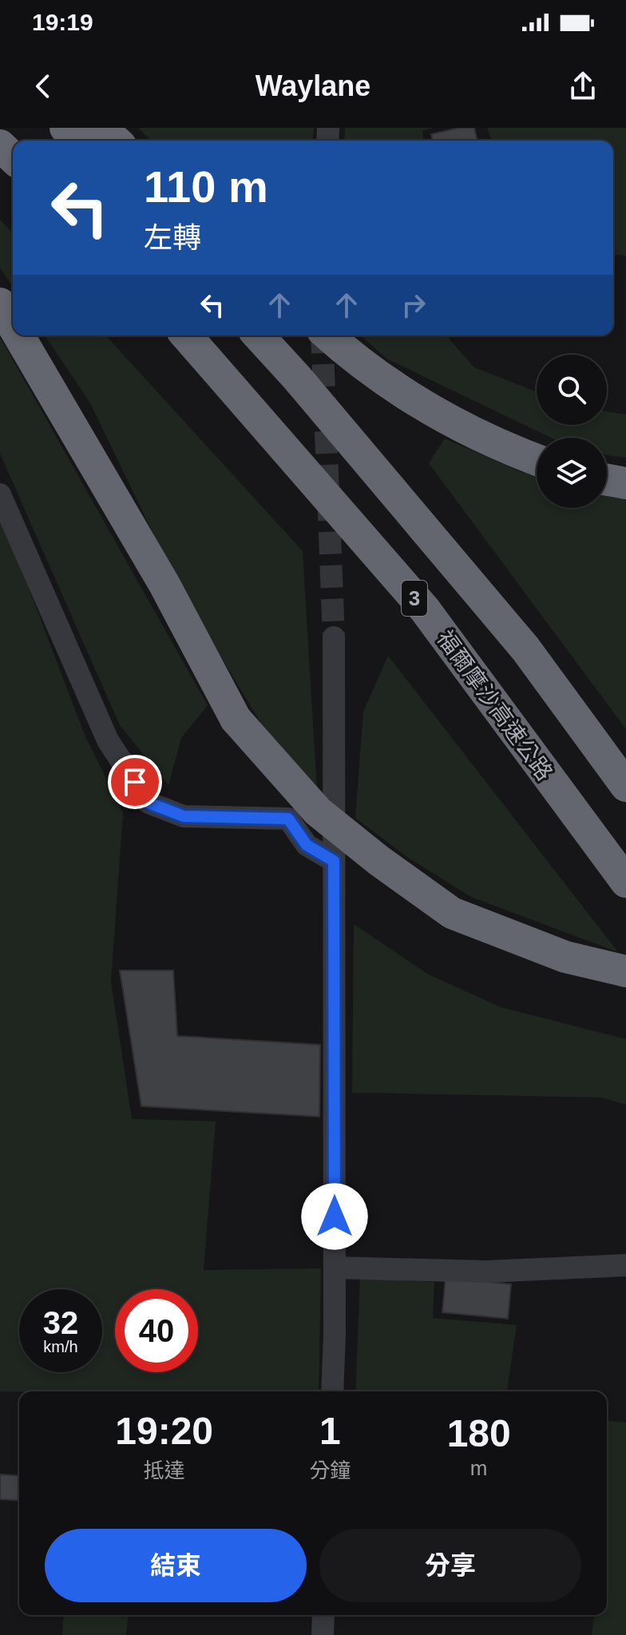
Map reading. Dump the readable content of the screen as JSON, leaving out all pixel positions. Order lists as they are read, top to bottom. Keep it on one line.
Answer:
{"streets":{"highway":["3","福爾摩沙高速公路"]},"page":{"status":"19:19","header":"Waylane","turn":["110 m","左轉"],"speed":"32 km/h","limit":"40","eta":["19:20","抵達","1","分鐘","180","m"],"buttons":["結束","分享"]}}
